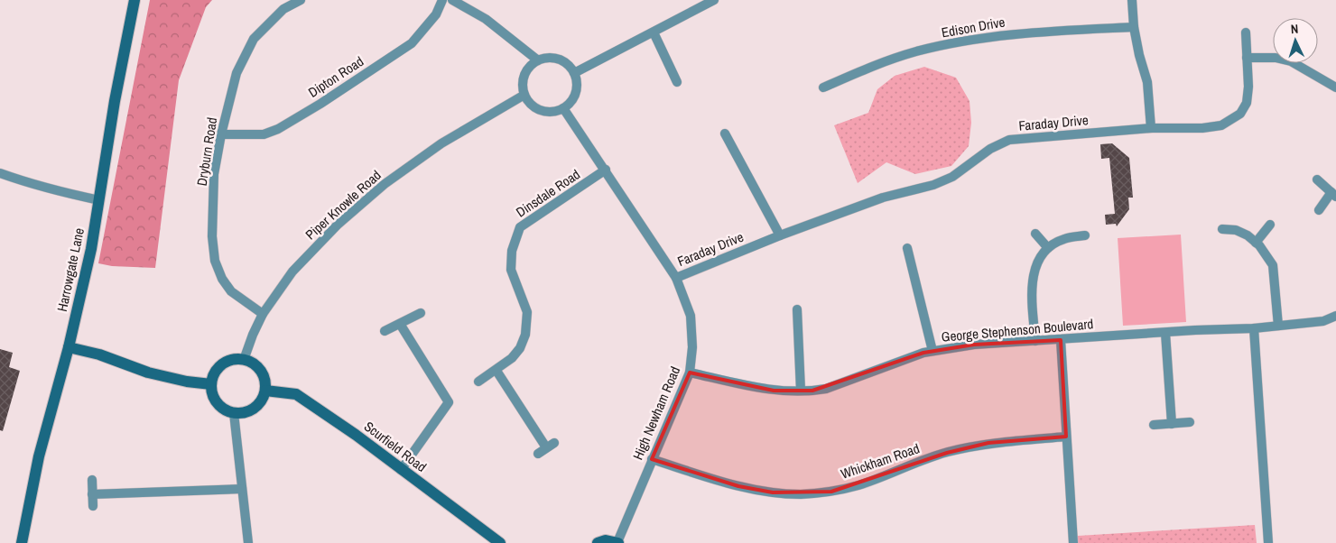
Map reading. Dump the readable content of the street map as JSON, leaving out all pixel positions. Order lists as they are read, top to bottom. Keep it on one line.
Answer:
{"streets":{"street":["Edison Drive","Dipton Road","Faraday Drive","Dryburn Road","Dinsdale Road","Piper Knowle Road","Harrowgate Lane","George Stephenson Boulevard","High Newham Road","Scurfield Road","Whickham Road"]},"crossings":[["Dipton Road","Dryburn Road"],["Faraday Drive","High Newham Road"],["Dryburn Road","Piper Knowle Road"],["Dinsdale Road","High Newham Road"],["Piper Knowle Road","High Newham Road"],["Piper Knowle Road","Scurfield Road"],["George Stephenson Boulevard","High Newham Road"],["High Newham Road","Whickham Road"]],"north":"top"}
